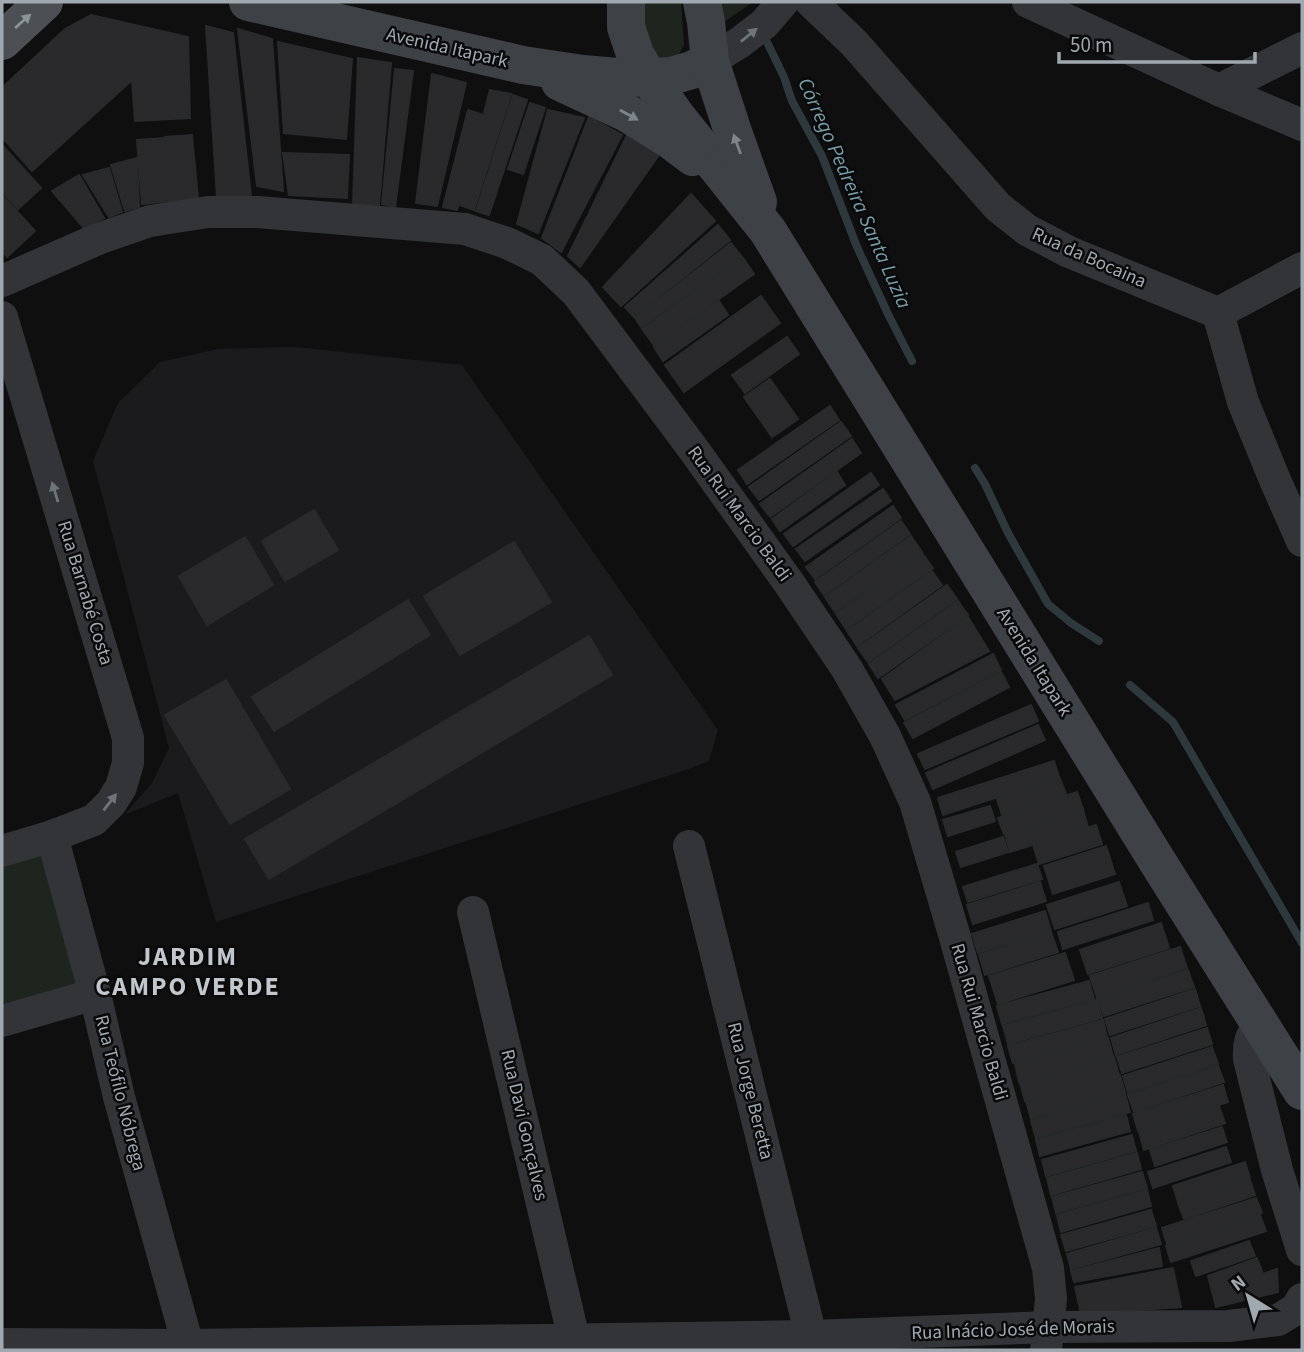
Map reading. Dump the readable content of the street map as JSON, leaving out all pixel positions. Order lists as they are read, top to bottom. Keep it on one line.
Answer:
{"streets":{"main road":["Avenida Itapark"],"street":["Rua da Bocaina","Rua Rui Marcio Baldi","Rua Barnabé Costa","Rua Jorge Beretta","Rua Teófilo Nóbrega","Rua Davi Gonçalves","Rua Inácio José de Morais"]},"crossings":[["Rua Rui Marcio Baldi","Rua Inácio José de Morais"],["Rua Barnabé Costa","Rua Teófilo Nóbrega"],["Rua Jorge Beretta","Rua Inácio José de Morais"],["Rua Teófilo Nóbrega","Rua Inácio José de Morais"],["Rua Davi Gonçalves","Rua Inácio José de Morais"]],"one_way":["Rua Barnabé Costa"],"districts":["JARDIM CAMPO VERDE"],"water":["Córrego Pedreira Santa Luzia"],"scale_bar":"50 m","north":"top left"}
